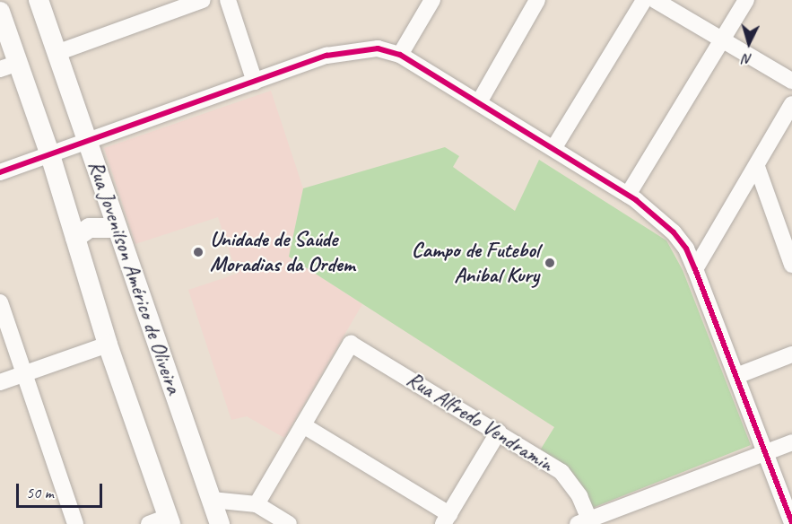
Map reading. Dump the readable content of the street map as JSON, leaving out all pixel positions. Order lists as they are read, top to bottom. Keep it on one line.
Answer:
{"streets":{"main road":["Rua Jovenilson Américo de Oliveira"],"street":["Rua Alfredo Vendramin"]},"places":["Unidade de Saúde Moradias da Ordem","Campo de Futebol Anibal Kury"],"scale_bar":"50 m","north":"bottom"}
